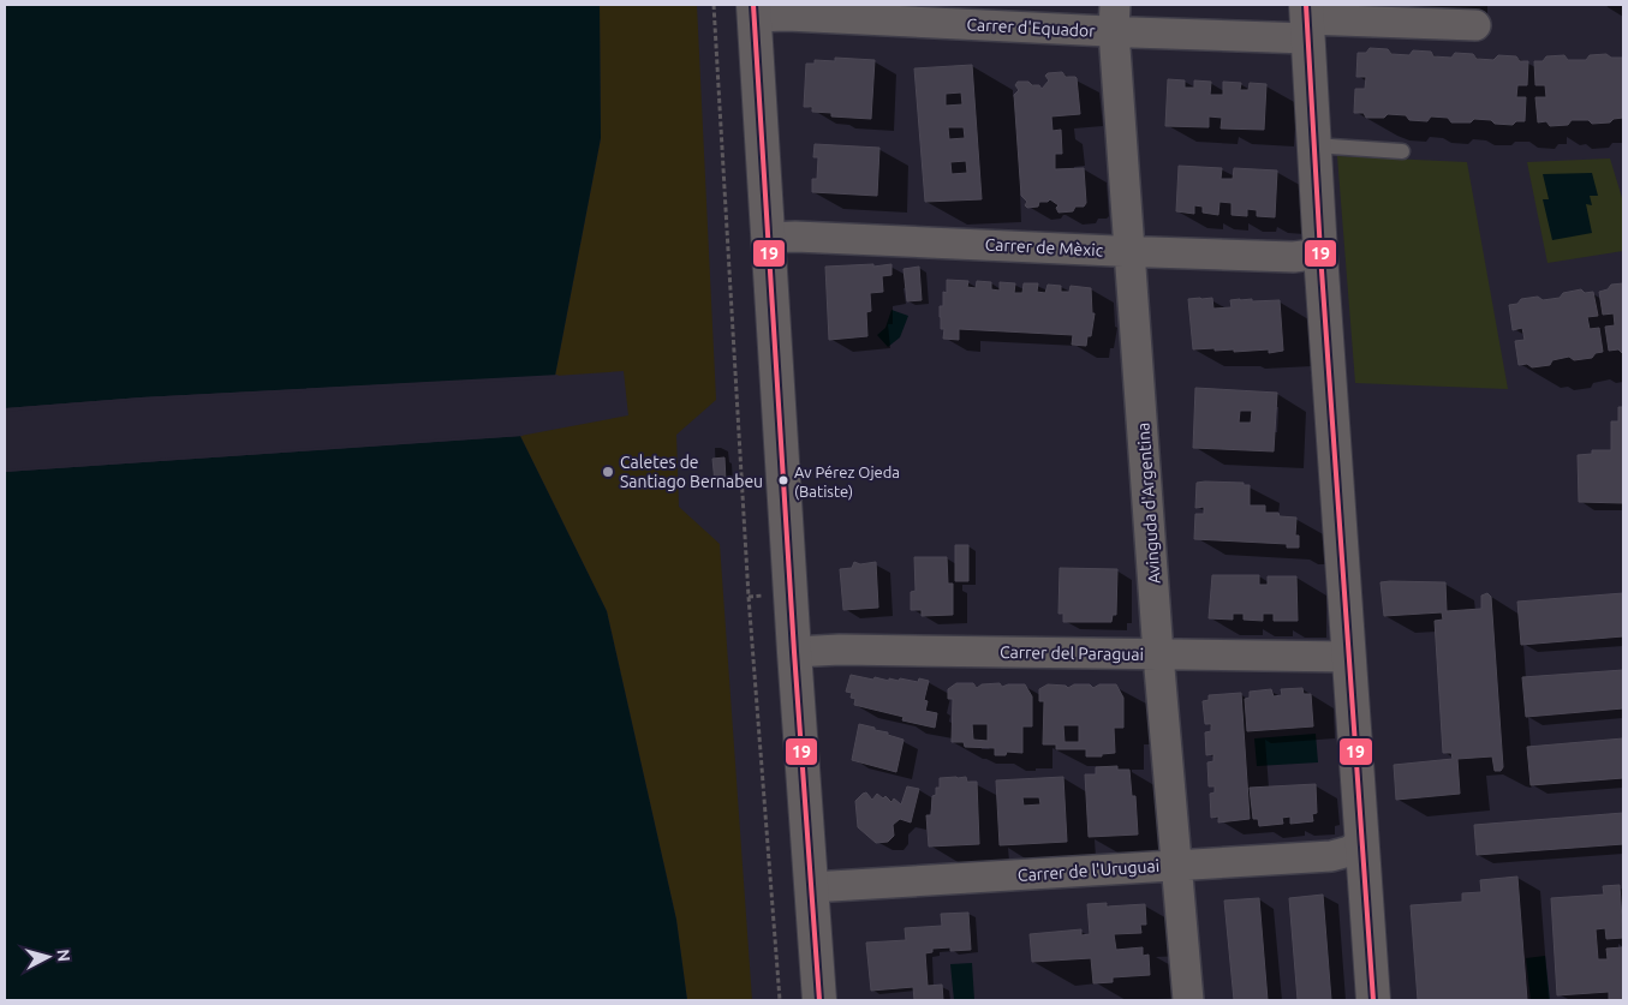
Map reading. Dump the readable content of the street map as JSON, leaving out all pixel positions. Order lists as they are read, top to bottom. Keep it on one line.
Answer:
{"streets":{"street":["Carrer d'Equador","Carrer de Mèxic","Avinguda d'Argentina","Carrer del Paraguai","Carrer de l'Uruguai"]},"crossings":[["Carrer d'Equador","Avinguda d'Argentina"],["Carrer de Mèxic","Avinguda d'Argentina"],["Avinguda d'Argentina","Carrer del Paraguai"],["Avinguda d'Argentina","Carrer de l'Uruguai"]],"places":["Caletes de Santiago Bernabeu","Av Pérez Ojeda (Batiste)"],"lines":["transit line 19"],"north":"right"}
